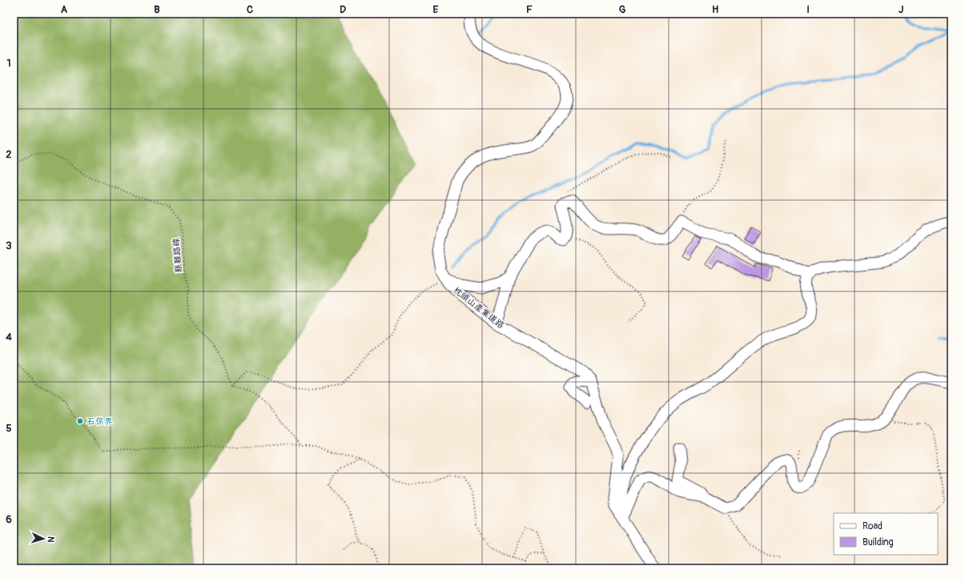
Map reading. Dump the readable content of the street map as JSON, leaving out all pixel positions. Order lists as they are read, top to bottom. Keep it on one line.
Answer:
{"streets":{"street":["枕頭山產業道路"],"path":["艱難路線"]},"places":["石保界"],"legend":["Road","Building"],"north":"right","grid":{"columns":["A","B","C","D","E","F","G","H","I","J"],"rows":["1","2","3","4","5","6"]}}
